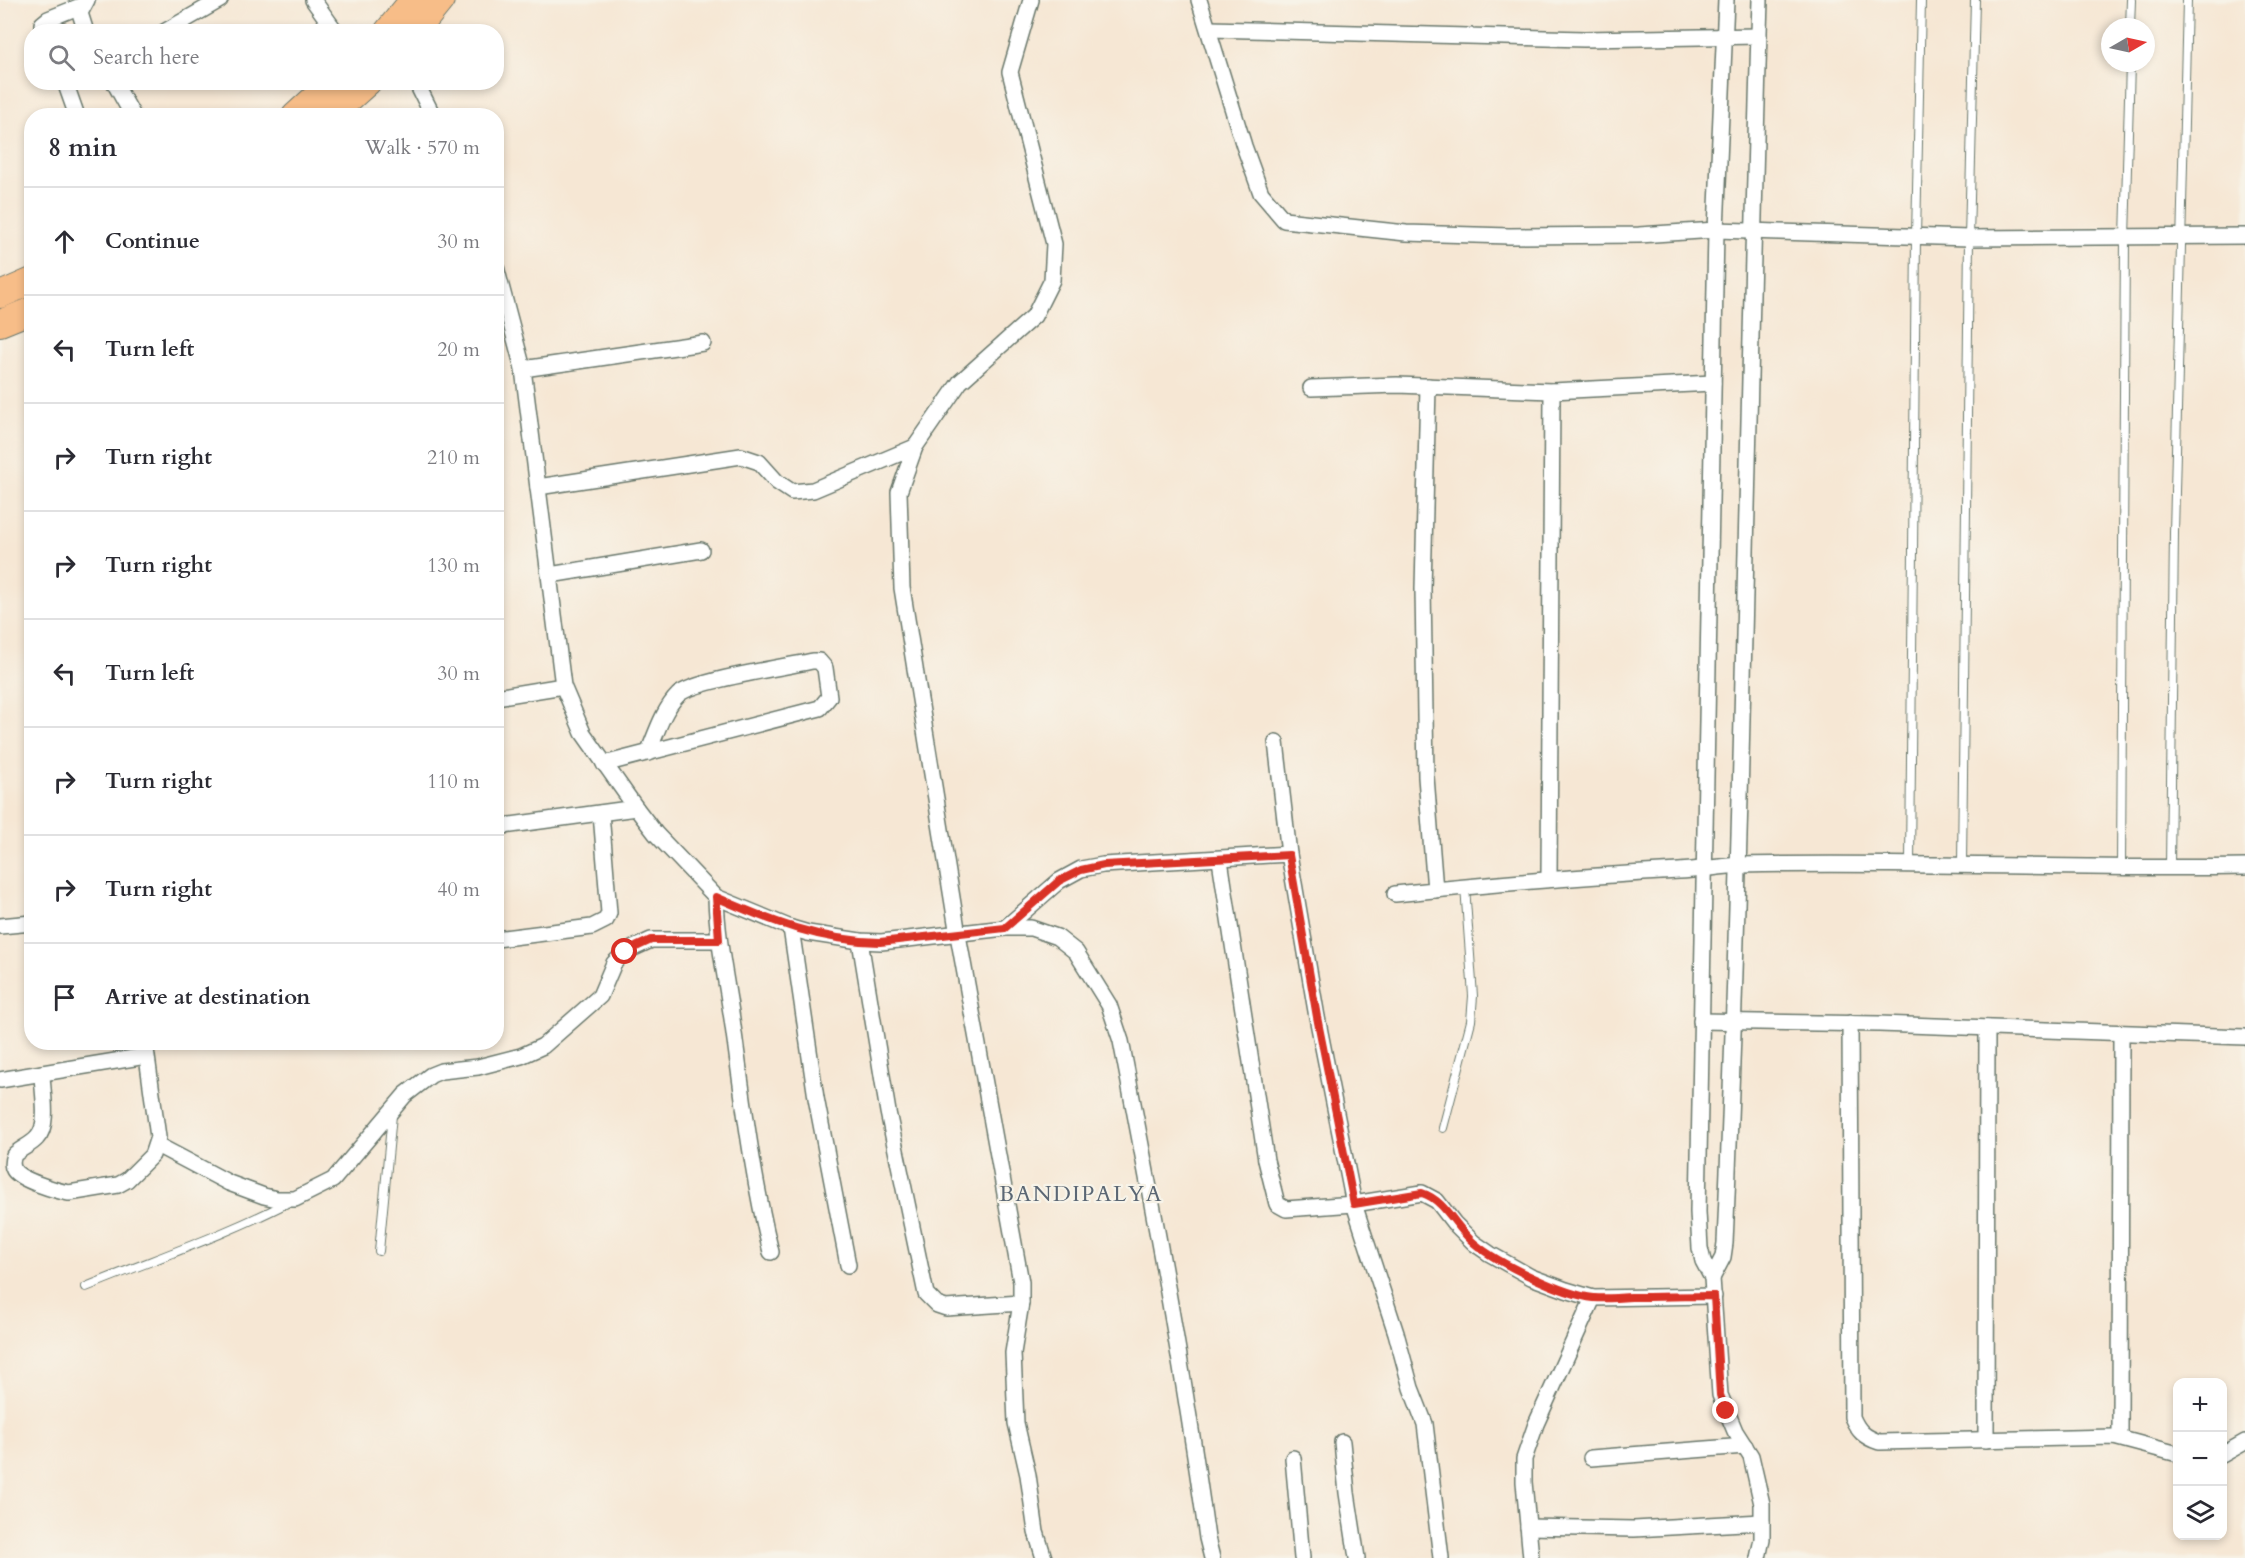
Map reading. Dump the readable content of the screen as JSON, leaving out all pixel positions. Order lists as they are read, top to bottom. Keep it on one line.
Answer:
{"districts":["BANDIPALYA"],"north":"right","page":{"search":"Search here","heading":["8 min","Walk · 570 m"],"list":[["Continue","30 m"],["Turn left","20 m"],["Turn right","210 m"],["Turn right","130 m"],["Turn left","30 m"],["Turn right","110 m"],["Turn right","40 m"],"Arrive at destination"],"map_buttons":["+","−"]}}
